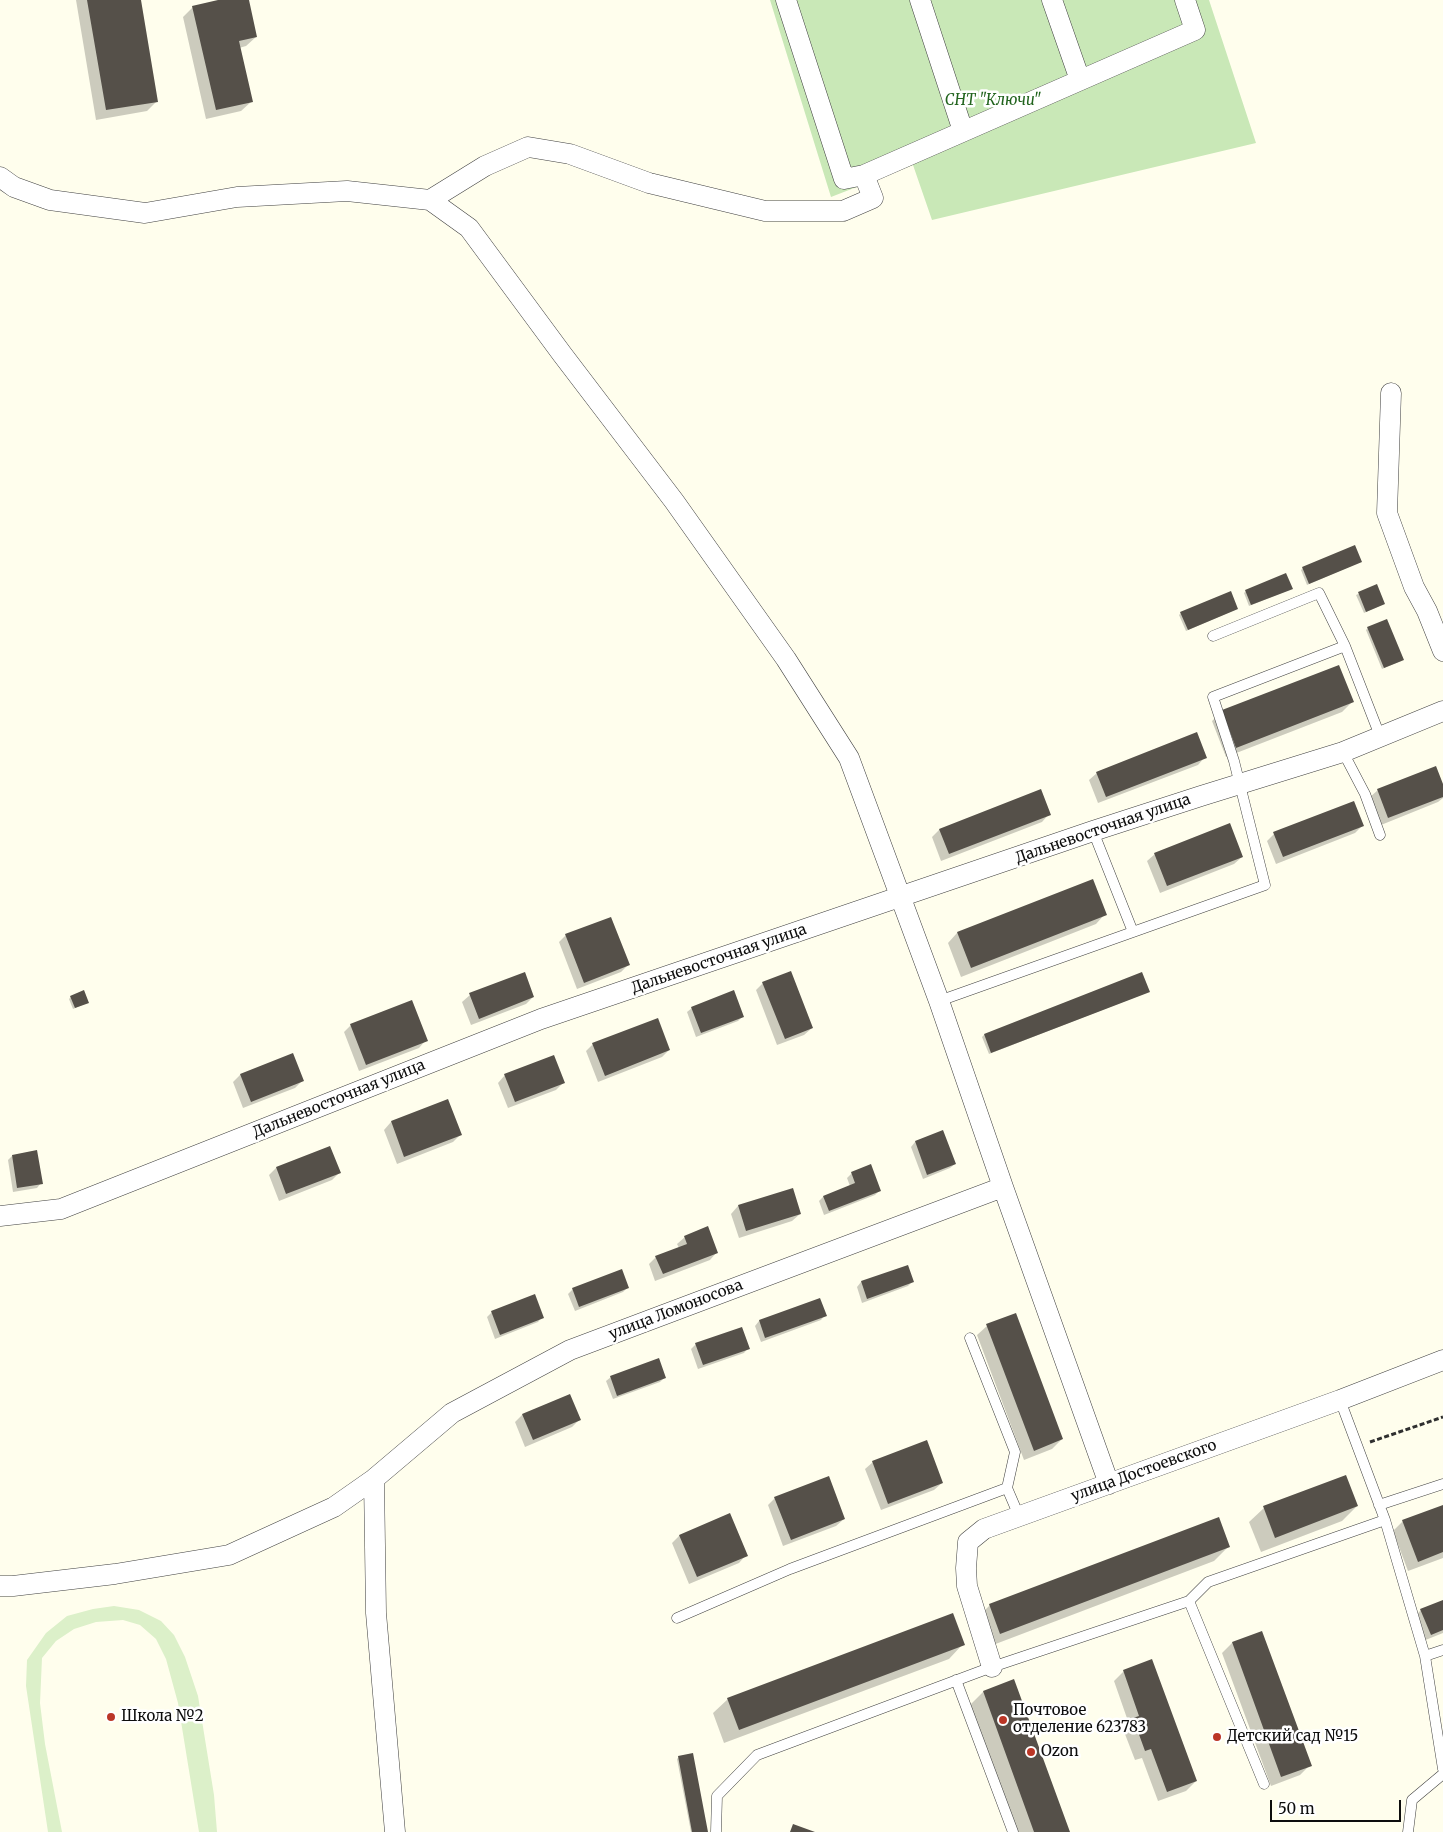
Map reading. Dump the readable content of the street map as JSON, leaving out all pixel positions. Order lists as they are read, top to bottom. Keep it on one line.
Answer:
{"streets":{"street":["Дальневосточная улица","улица Ломоносова","улица Достоевского"]},"parks":["СНТ \"Ключи\""],"places":["Школа №2","Почтовое отделение 623783","Детский сад №15","Ozon"],"scale_bar":"50 m"}
